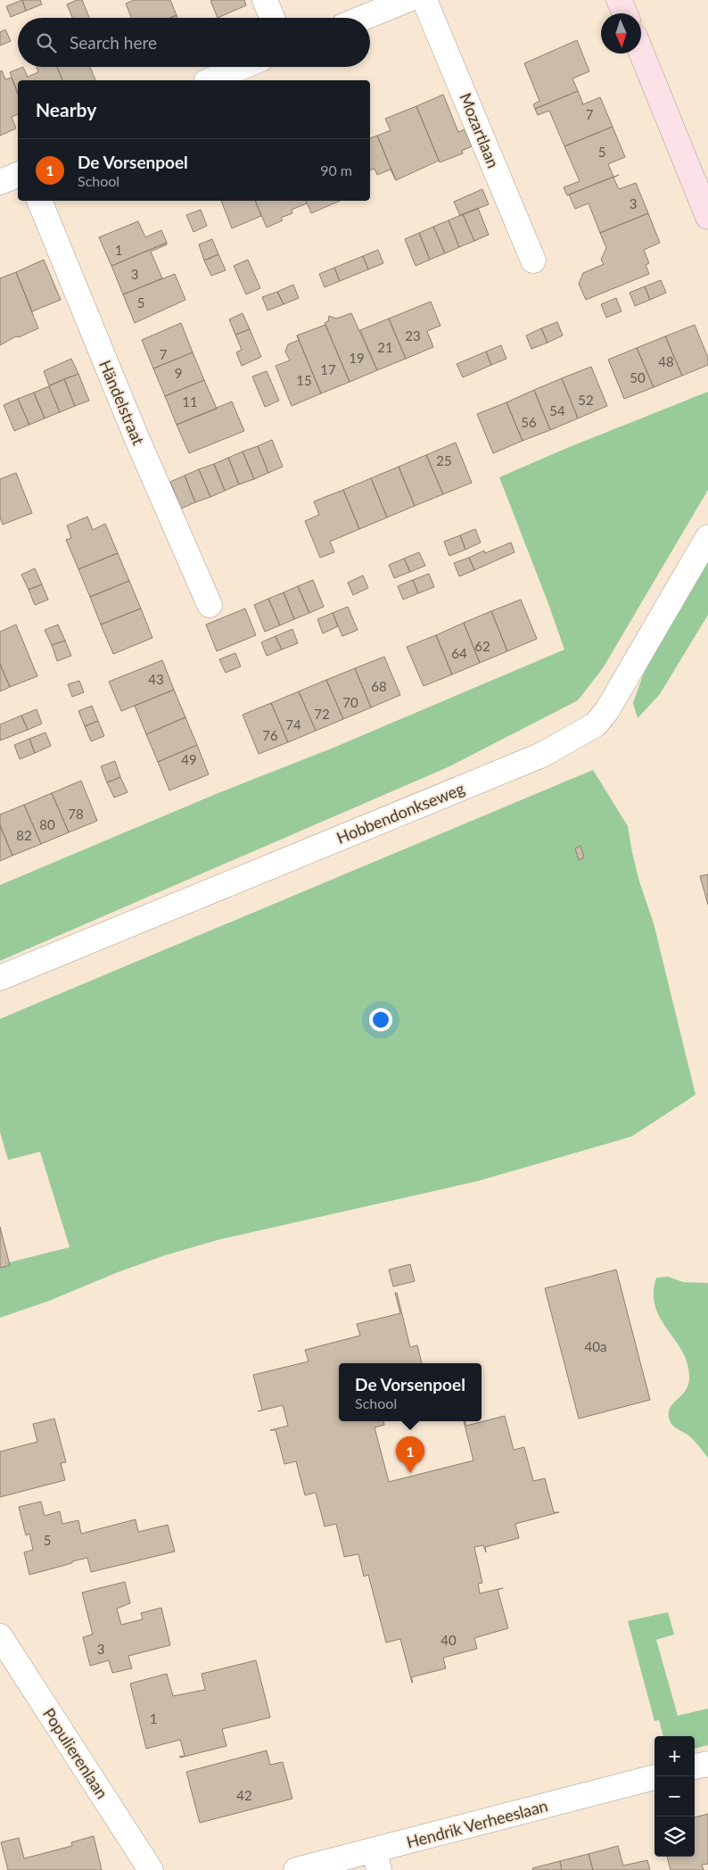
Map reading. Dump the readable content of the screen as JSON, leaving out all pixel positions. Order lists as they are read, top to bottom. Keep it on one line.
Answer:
{"streets":{"street":["Mozartlaan","Händelstraat","Hobbendonkseweg","Populierenlaan","Hendrik Verheeslaan"]},"house_numbers":["7","5","3","1","3","5","23","21","7","19","48","17","9","50","15","52","11","54","56","25","62","64","43","68","70","72","74","76","49","78","80","82","40a","5","40","3","1","42"],"north":"bottom","page":{"search":"Search here","heading":"Nearby","list":[{"mark":"1","name":"De Vorsenpoel","note":"School","value":"90 m"}],"popup":["De Vorsenpoel","School"],"pins":"1","map_buttons":["+","−"]}}
